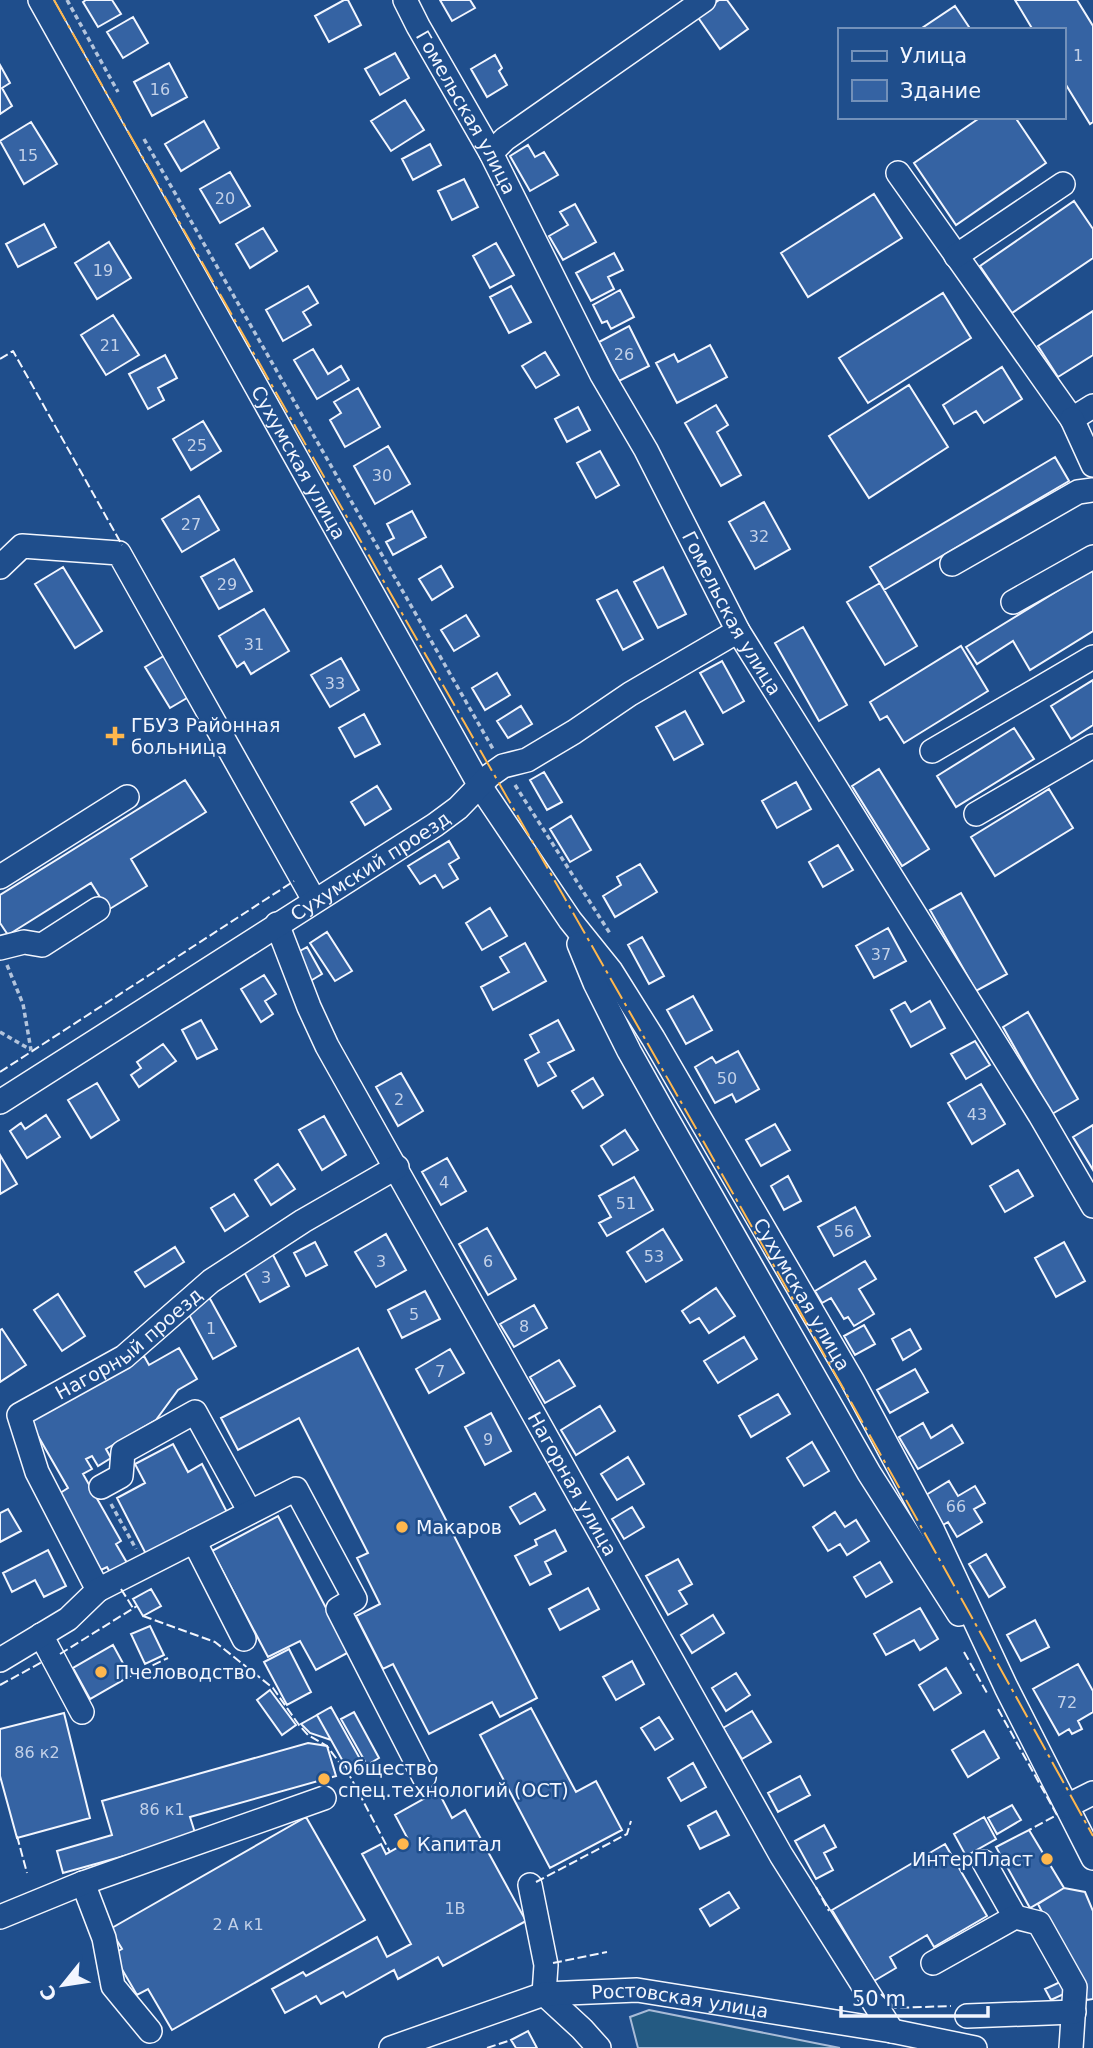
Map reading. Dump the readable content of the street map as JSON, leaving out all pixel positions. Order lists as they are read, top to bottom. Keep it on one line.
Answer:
{"streets":{"street":["Гомельская улица","Сухумская улица","Сухумский проезд","Нагорный проезд","Нагорная улица","Ростовская улица"]},"crossings":[["Гомельская улица","Сухумский проезд"],["Сухумская улица","Сухумский проезд"],["Сухумский проезд","Нагорная улица"],["Нагорный проезд","Нагорная улица"],["Нагорная улица","Ростовская улица"]],"places":{"health":["ГБУЗ Районная больница"],"other":["Макаров","Пчеловодство","Общество спец.технологий (ОСТ)","Капитал","ИнтерПласт"]},"house_numbers":["1","16","15","20","19","21","26","25","30","27","32","29","31","33","37","50","2","43","4","51","56","53","3","6","3","5","8","1","7","9","66","72","86 к2","86 к1","1В","2 А к1"],"legend":["Улица","Здание"],"scale_bar":"50 m","north":"bottom left"}
